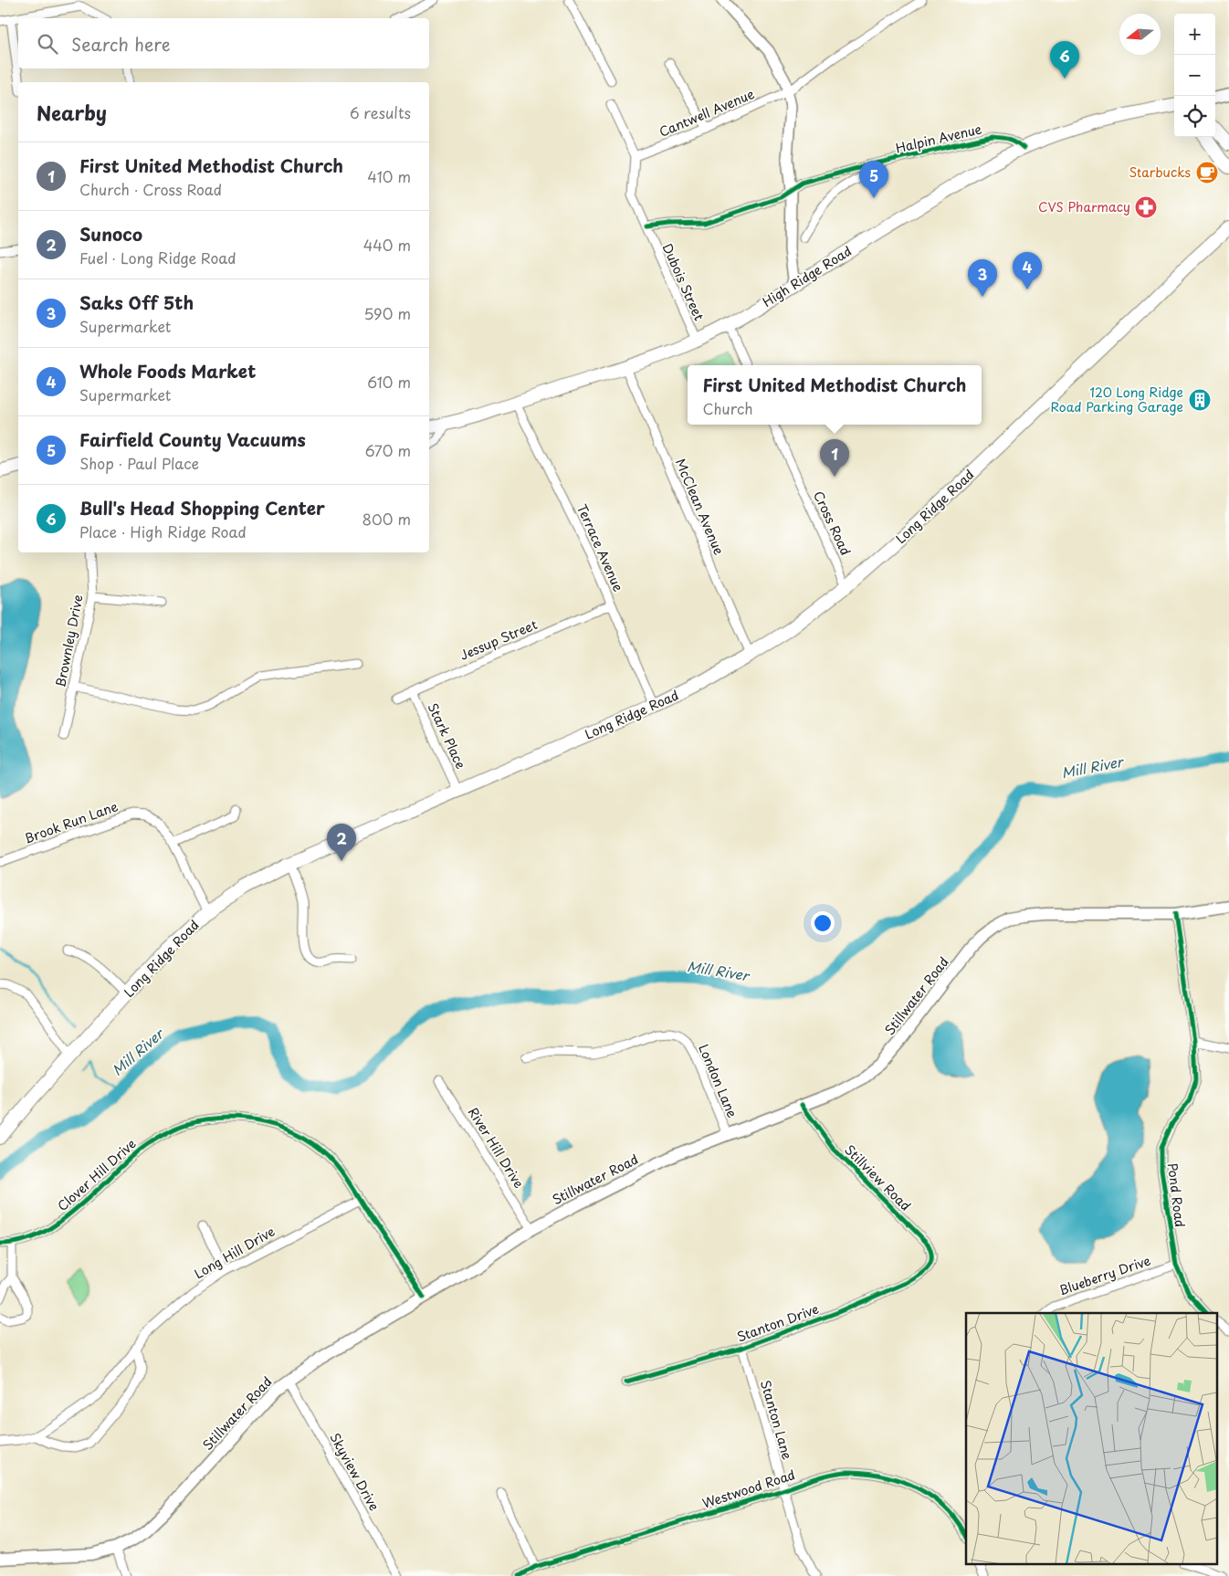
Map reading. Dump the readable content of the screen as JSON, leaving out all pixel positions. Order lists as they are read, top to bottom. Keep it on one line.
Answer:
{"streets":{"main road":["High Ridge Road","Long Ridge Road","Stillwater Road"],"street":["Cantwell Avenue","Halpin Avenue","Dubois Street","McClean Avenue","Cross Road","Terrace Avenue","Jessup Street","Brownley Drive","Stark Place","Brook Run Lane","London Lane","River Hill Drive","Clover Hill Drive","Stillview Road","Pond Road","Long Hill Drive","Blueberry Drive","Stanton Drive","Stanton Lane","Skyview Drive","Westwood Road"]},"crossings":[["Cantwell Avenue","Dubois Street"],["Halpin Avenue","High Ridge Road"],["Halpin Avenue","Dubois Street"],["High Ridge Road","Dubois Street"],["High Ridge Road","McClean Avenue"],["High Ridge Road","Terrace Avenue"],["McClean Avenue","Long Ridge Road"],["Long Ridge Road","Cross Road"],["Long Ridge Road","Terrace Avenue"],["Long Ridge Road","Stark Place"],["Long Ridge Road","Brook Run Lane"],["Terrace Avenue","Jessup Street"],["Jessup Street","Stark Place"],["Stillwater Road","London Lane"],["Stillwater Road","River Hill Drive"],["Stillwater Road","Clover Hill Drive"],["Stillwater Road","Stillview Road"],["Stillwater Road","Pond Road"],["Stillwater Road","Skyview Drive"],["Clover Hill Drive","Long Hill Drive"],["Stillview Road","Stanton Drive"],["Pond Road","Blueberry Drive"],["Stanton Drive","Stanton Lane"],["Stanton Lane","Westwood Road"]],"water":["Mill River"],"places":{"cafe":["Starbucks"],"pharmacy":["CVS Pharmacy"],"building":["120 Long Ridge Road Parking Garage"]},"north":"left","page":{"map_buttons":["+","−"],"search":"Search here","pins":["6","5","4","3","1","2"],"heading":["Nearby","6 results"],"list":[{"mark":"1","name":"First United Methodist Church","note":"Church · Cross Road","value":"410 m"},{"mark":"2","name":"Sunoco","note":"Fuel · Long Ridge Road","value":"440 m"},{"mark":"3","name":"Saks Off 5th","note":"Supermarket","value":"590 m"},{"mark":"4","name":"Whole Foods Market","note":"Supermarket","value":"610 m"},{"mark":"5","name":"Fairfield County Vacuums","note":"Shop · Paul Place","value":"670 m"},{"mark":"6","name":"Bull's Head Shopping Center","note":"Place · High Ridge Road","value":"800 m"}],"popup":["First United Methodist Church","Church"]}}
